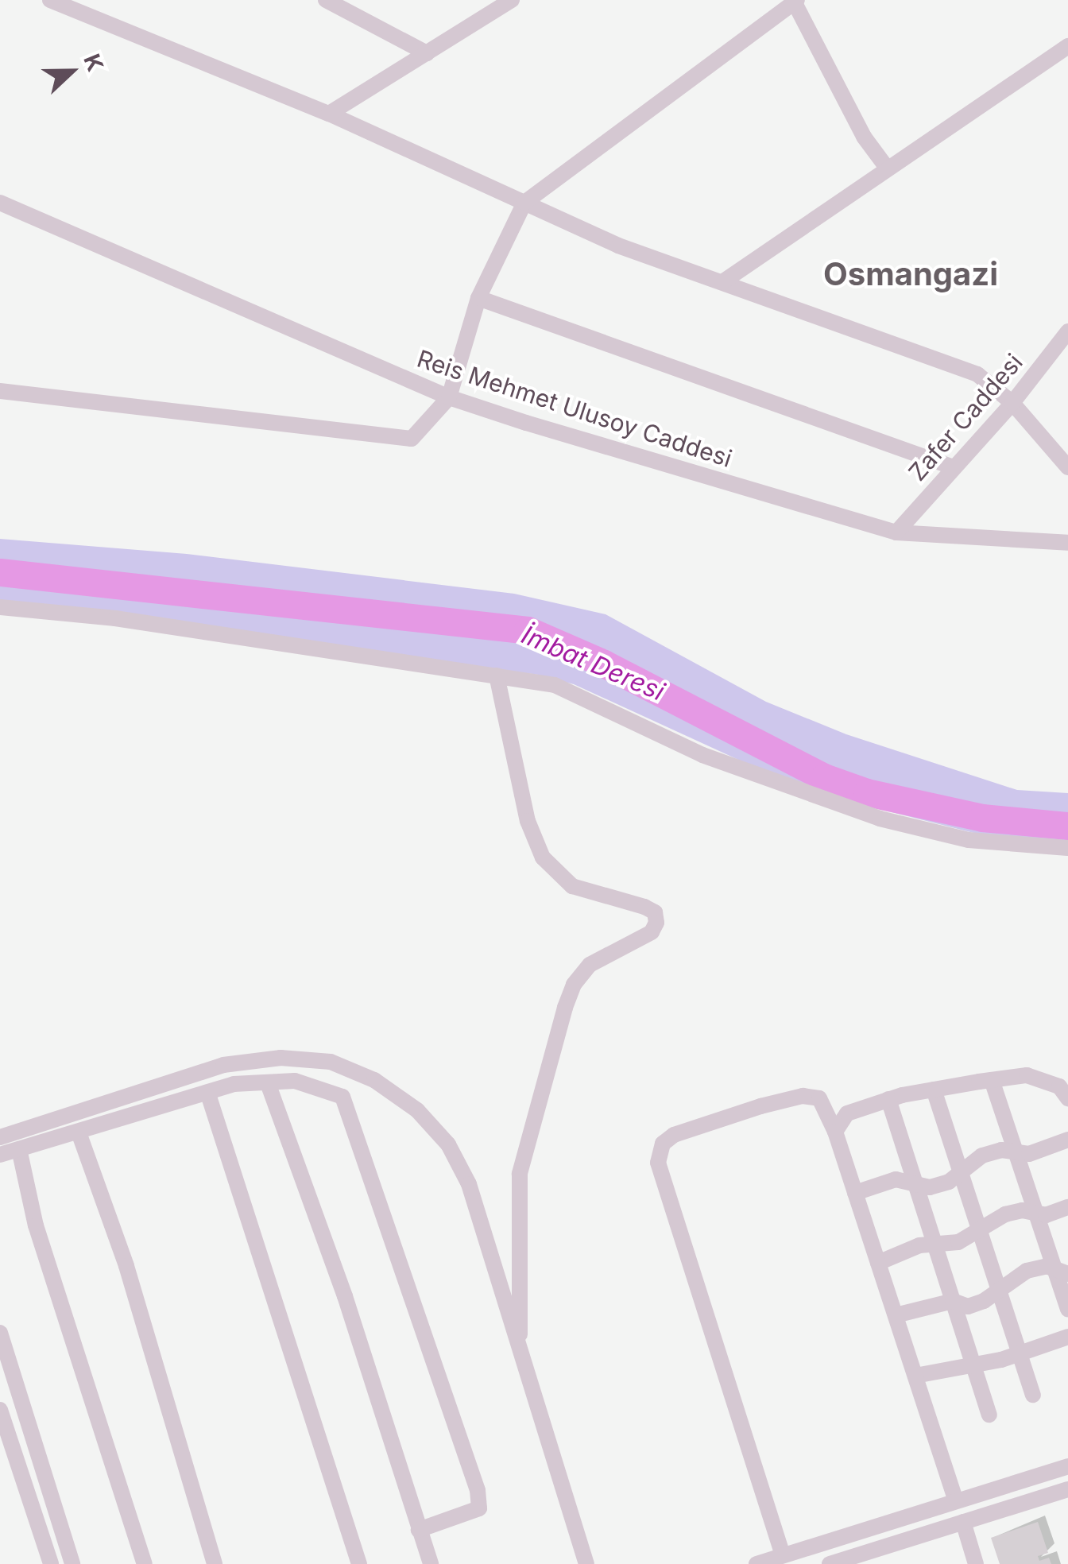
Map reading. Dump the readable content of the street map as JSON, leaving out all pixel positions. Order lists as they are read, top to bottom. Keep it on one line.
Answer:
{"streets":{"street":["Reis Mehmet Ulusoy Caddesi","Zafer Caddesi"]},"crossings":[["Reis Mehmet Ulusoy Caddesi","Zafer Caddesi"]],"districts":["Osmangazi"],"water":["İmbat Deresi"],"north":"right"}
